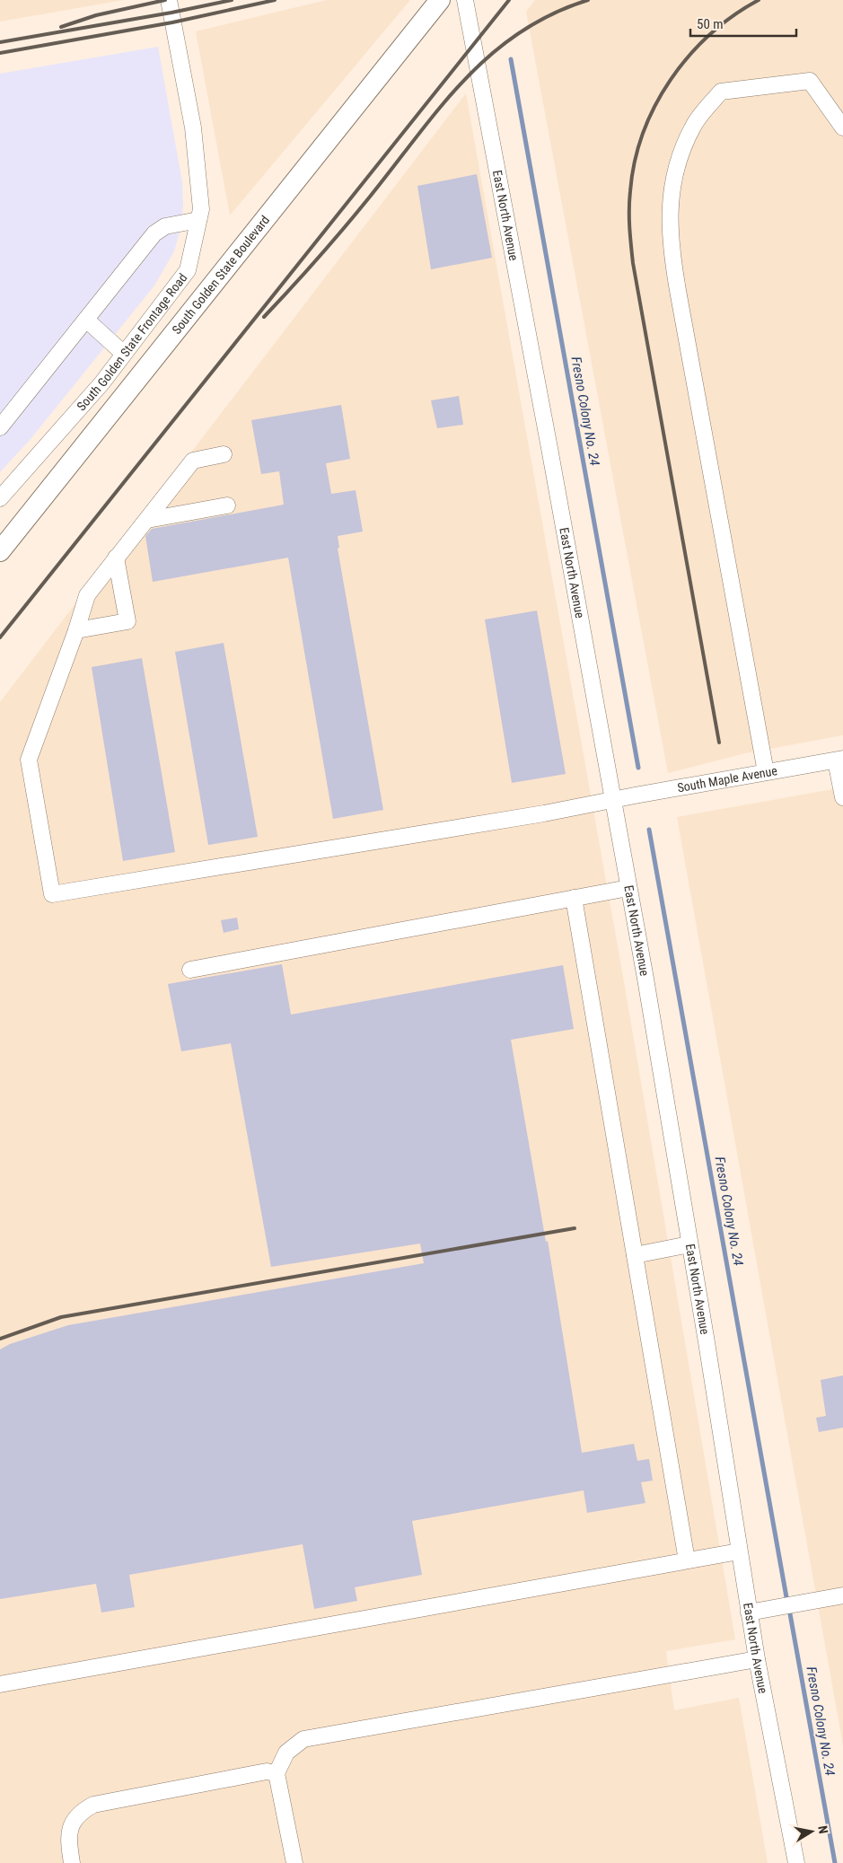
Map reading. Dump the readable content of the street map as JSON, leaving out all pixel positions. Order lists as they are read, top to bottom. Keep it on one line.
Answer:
{"streets":{"main road":["South Golden State Boulevard"],"street":["East North Avenue","South Golden State Frontage Road","South Maple Avenue"]},"crossings":[["East North Avenue","South Maple Avenue"]],"water":["Fresno Colony No. 24"],"scale_bar":"50 m","north":"right"}
